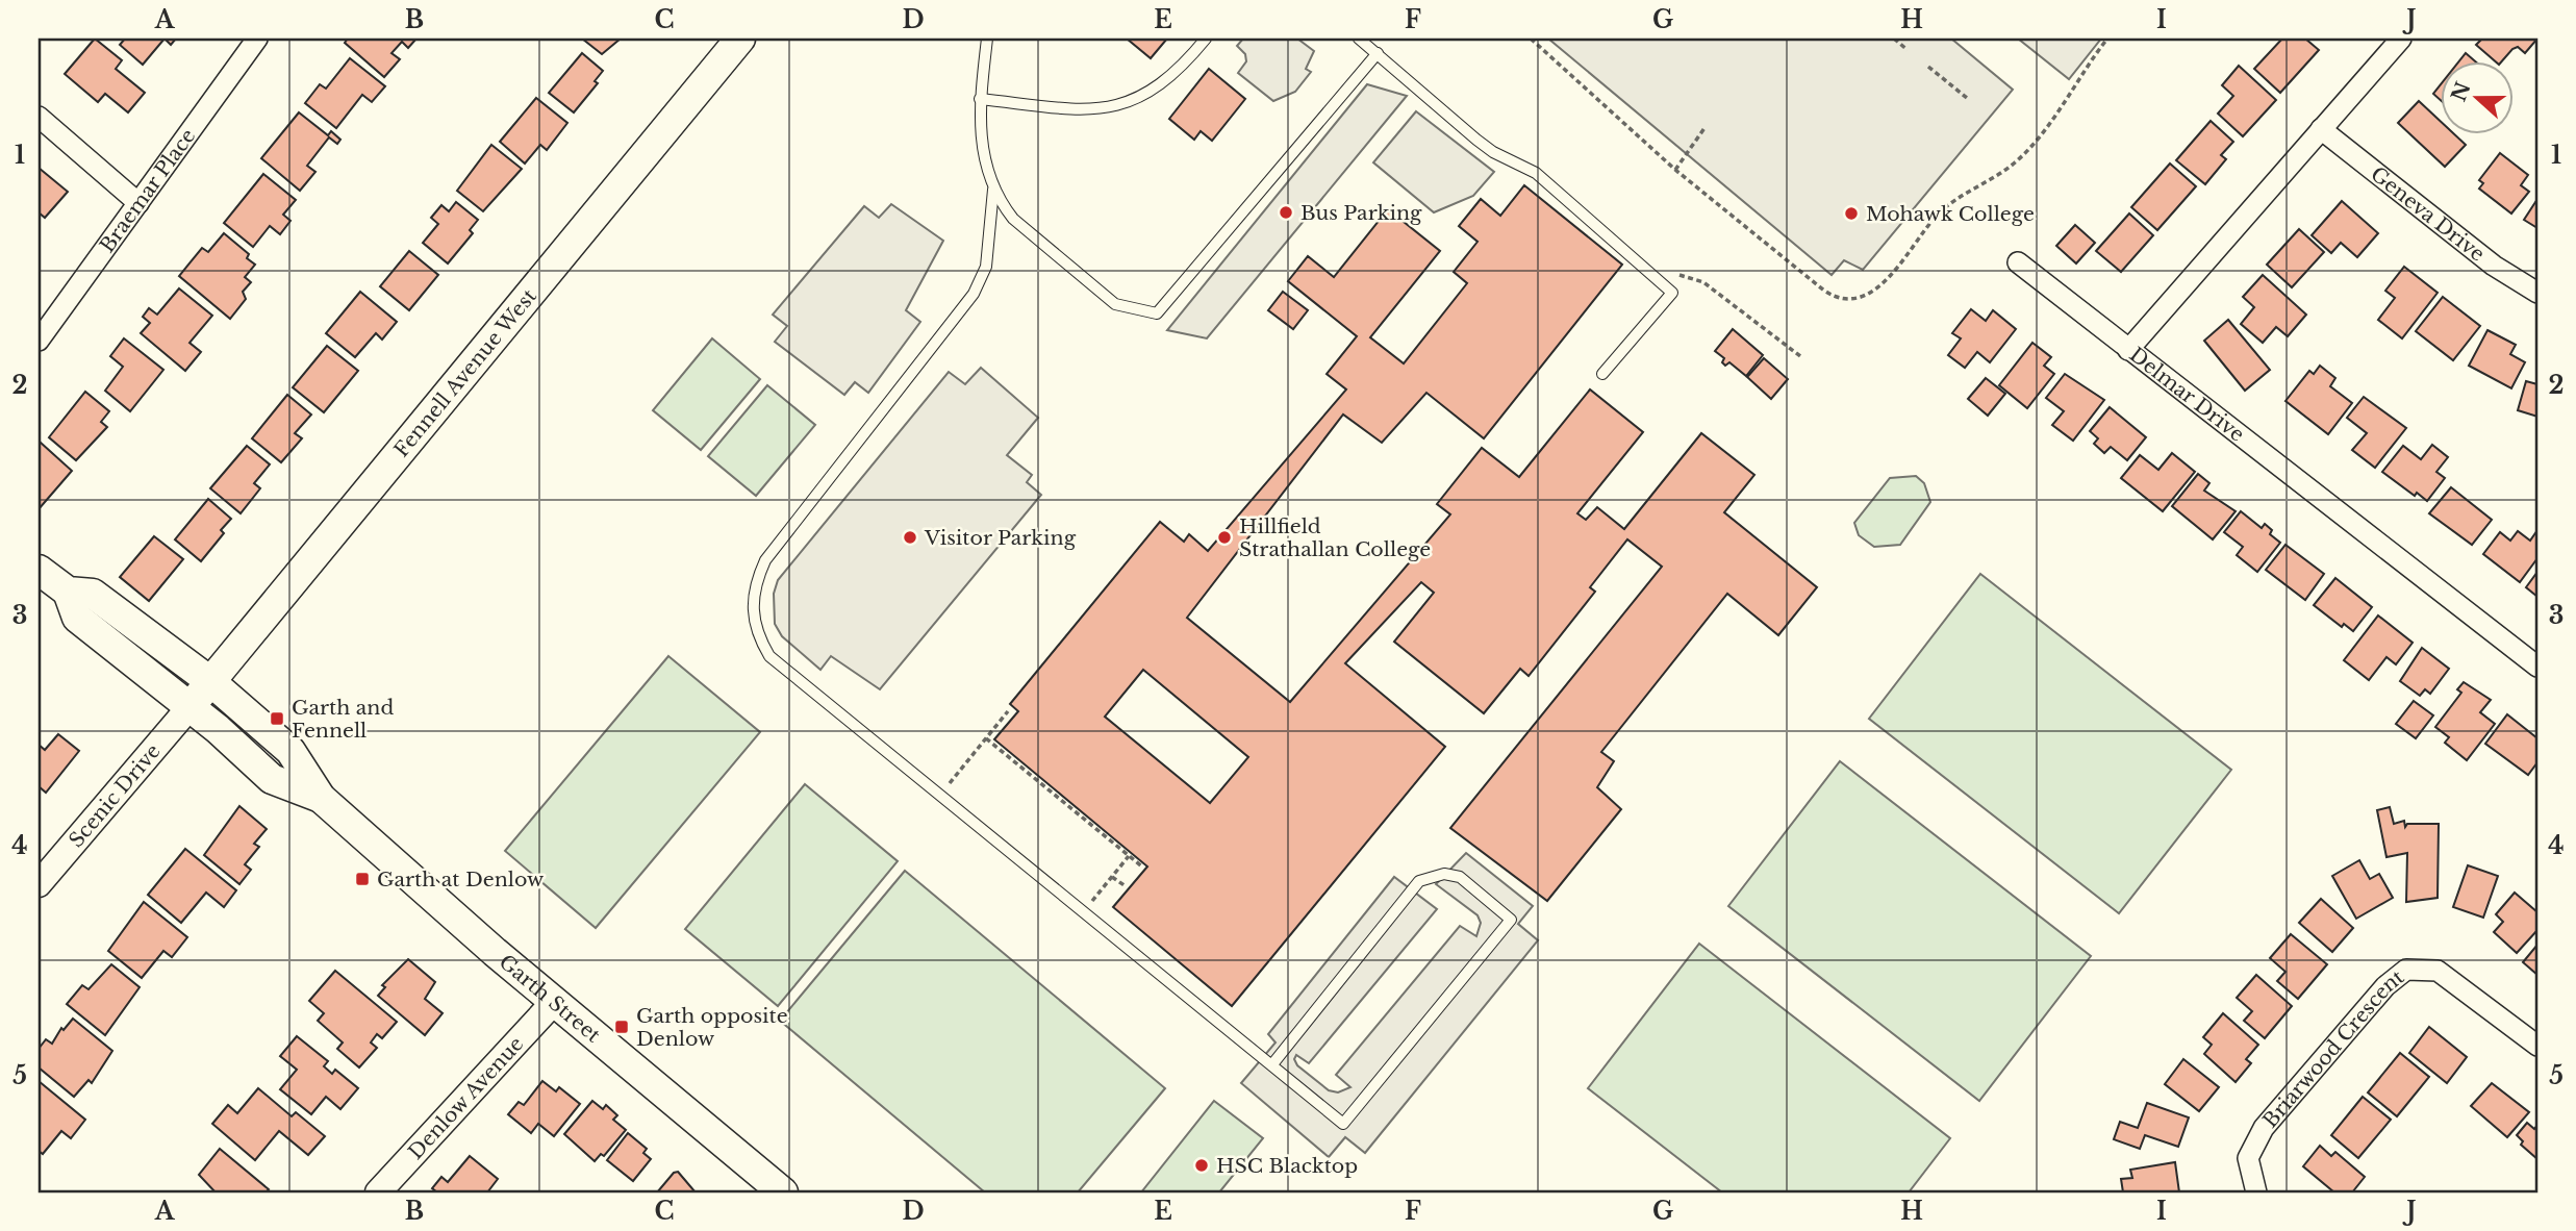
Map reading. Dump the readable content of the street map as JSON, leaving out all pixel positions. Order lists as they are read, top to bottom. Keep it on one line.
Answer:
{"streets":{"main road":["Fennell Avenue West","Garth Street"],"street":["Braemar Place","Geneva Drive","Delmar Drive","Scenic Drive","Briarwood Crescent","Denlow Avenue"]},"crossings":[["Geneva Drive","Delmar Drive"],["Fennell Avenue West","Scenic Drive"],["Fennell Avenue West","Garth Street"],["Scenic Drive","Garth Street"],["Garth Street","Denlow Avenue"]],"places":{"other":["Bus Parking","Mohawk College","Visitor Parking","Hillfield Strathallan College","HSC Blacktop"],"transit":["Garth and Fennell","Garth at Denlow","Garth opposite Denlow"]},"north":"left","grid":{"columns":["A","B","C","D","E","F","G","H","I","J"],"rows":["1","2","3","4","5"]}}
